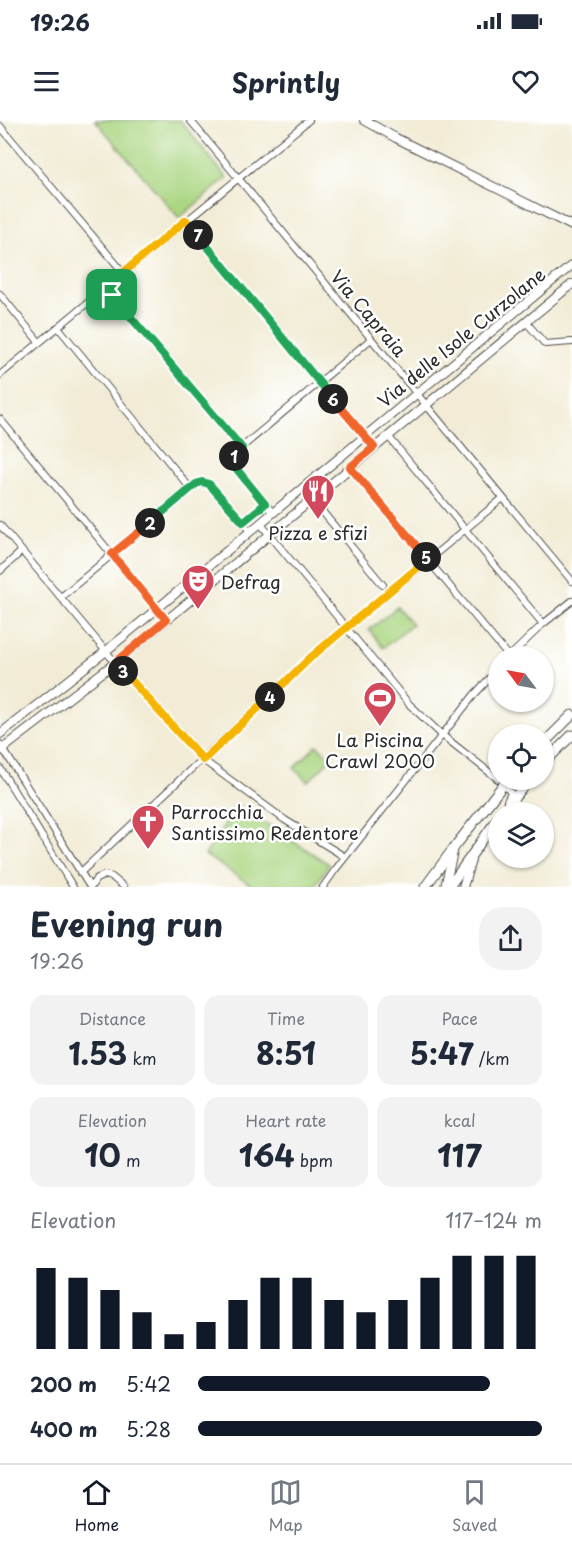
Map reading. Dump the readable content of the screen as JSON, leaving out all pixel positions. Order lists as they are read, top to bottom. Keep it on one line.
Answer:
{"streets":{"street":["Via Capraia","Via delle Isole Curzolane"]},"crossings":[["Via Capraia","Via delle Isole Curzolane"]],"places":{"restaurant":["Pizza e sfizi"],"theatre":["Defrag"],"sports":["La Piscina Crawl 2000"],"church":["Parrocchia Santissimo Redentore"]},"north":"top left","page":{"status":"19:26","header":"Sprintly","pins":["7","6","1","2","5","3","4"],"heading":["Evening run","19:26"],"stats":[["Distance","1.53 km"],["Time","8:51"],["Pace","5:47 /km"],["Elevation","10 m"],["Heart rate","164 bpm"],["kcal","117"]],"chart":["Elevation","117–124 m"],"list":[{"name":"200 m","note":"5:42"},{"name":"400 m","note":"5:28"}],"tabs":["Home","Map","Saved"]}}
